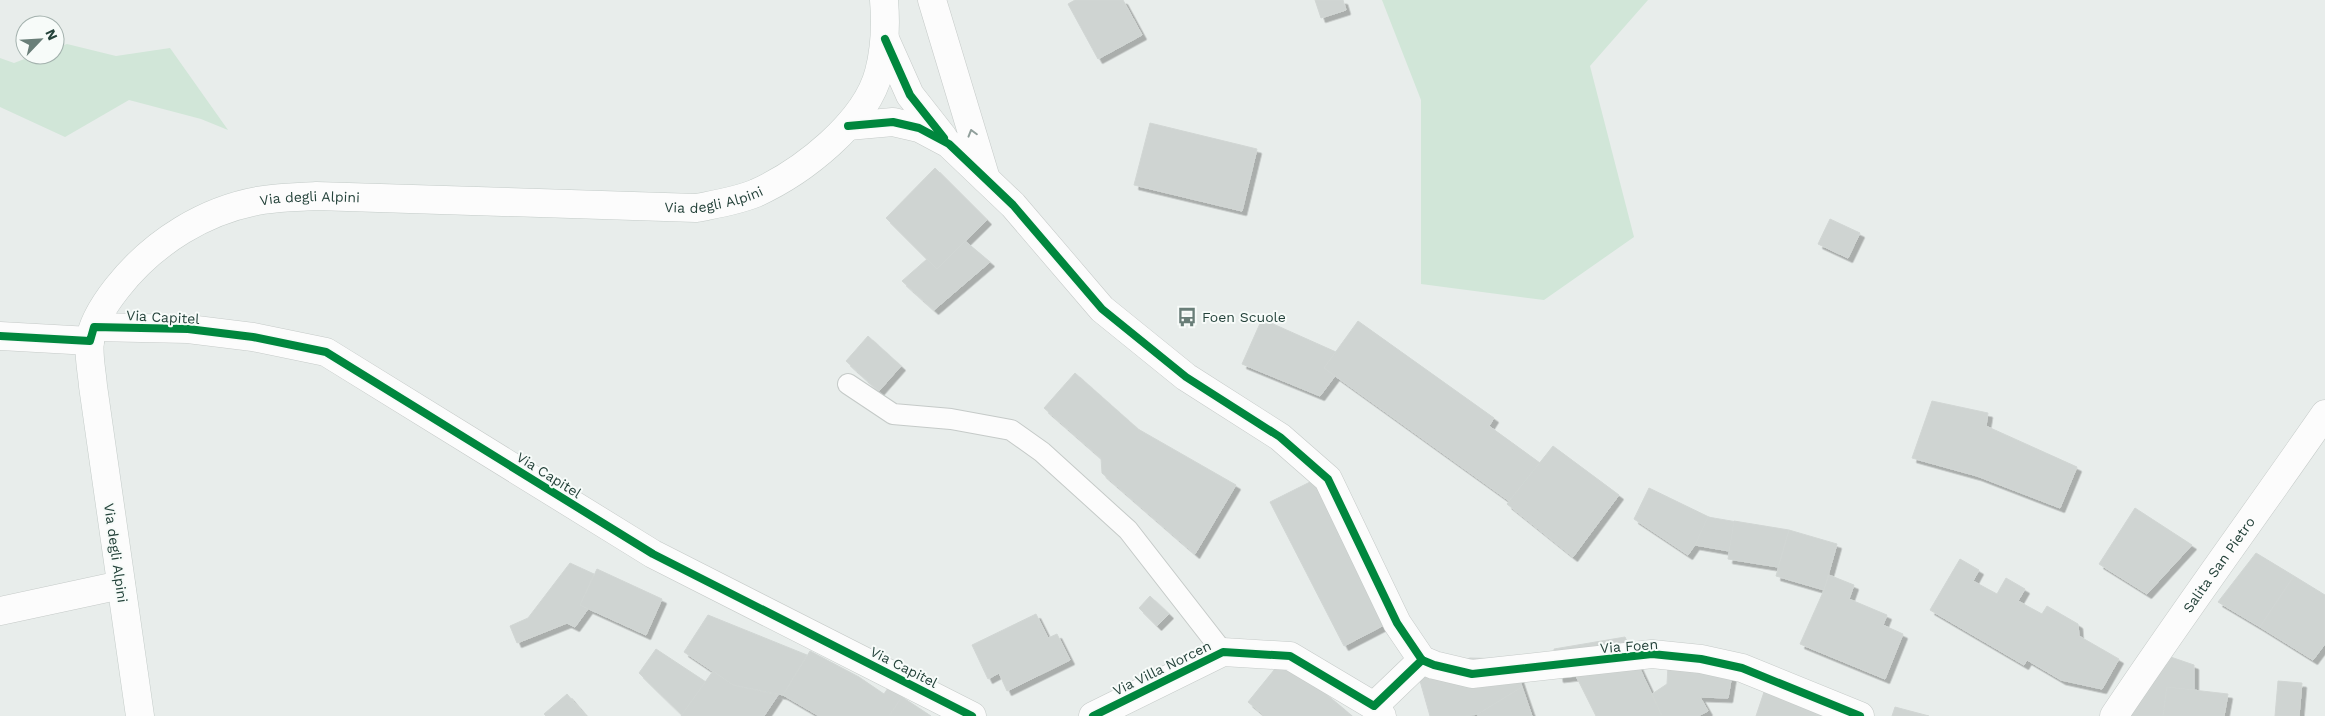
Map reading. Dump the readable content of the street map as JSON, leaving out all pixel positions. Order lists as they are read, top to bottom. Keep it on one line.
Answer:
{"streets":{"street":["Via degli Alpini","Via Capitel","Salita San Pietro","Via Foen","Via Villa Norcen"]},"crossings":[["Via degli Alpini","Via Capitel"],["Via Foen","Via Villa Norcen"]],"places":{"bus stop":["Foen Scuole"]},"north":"top right"}
